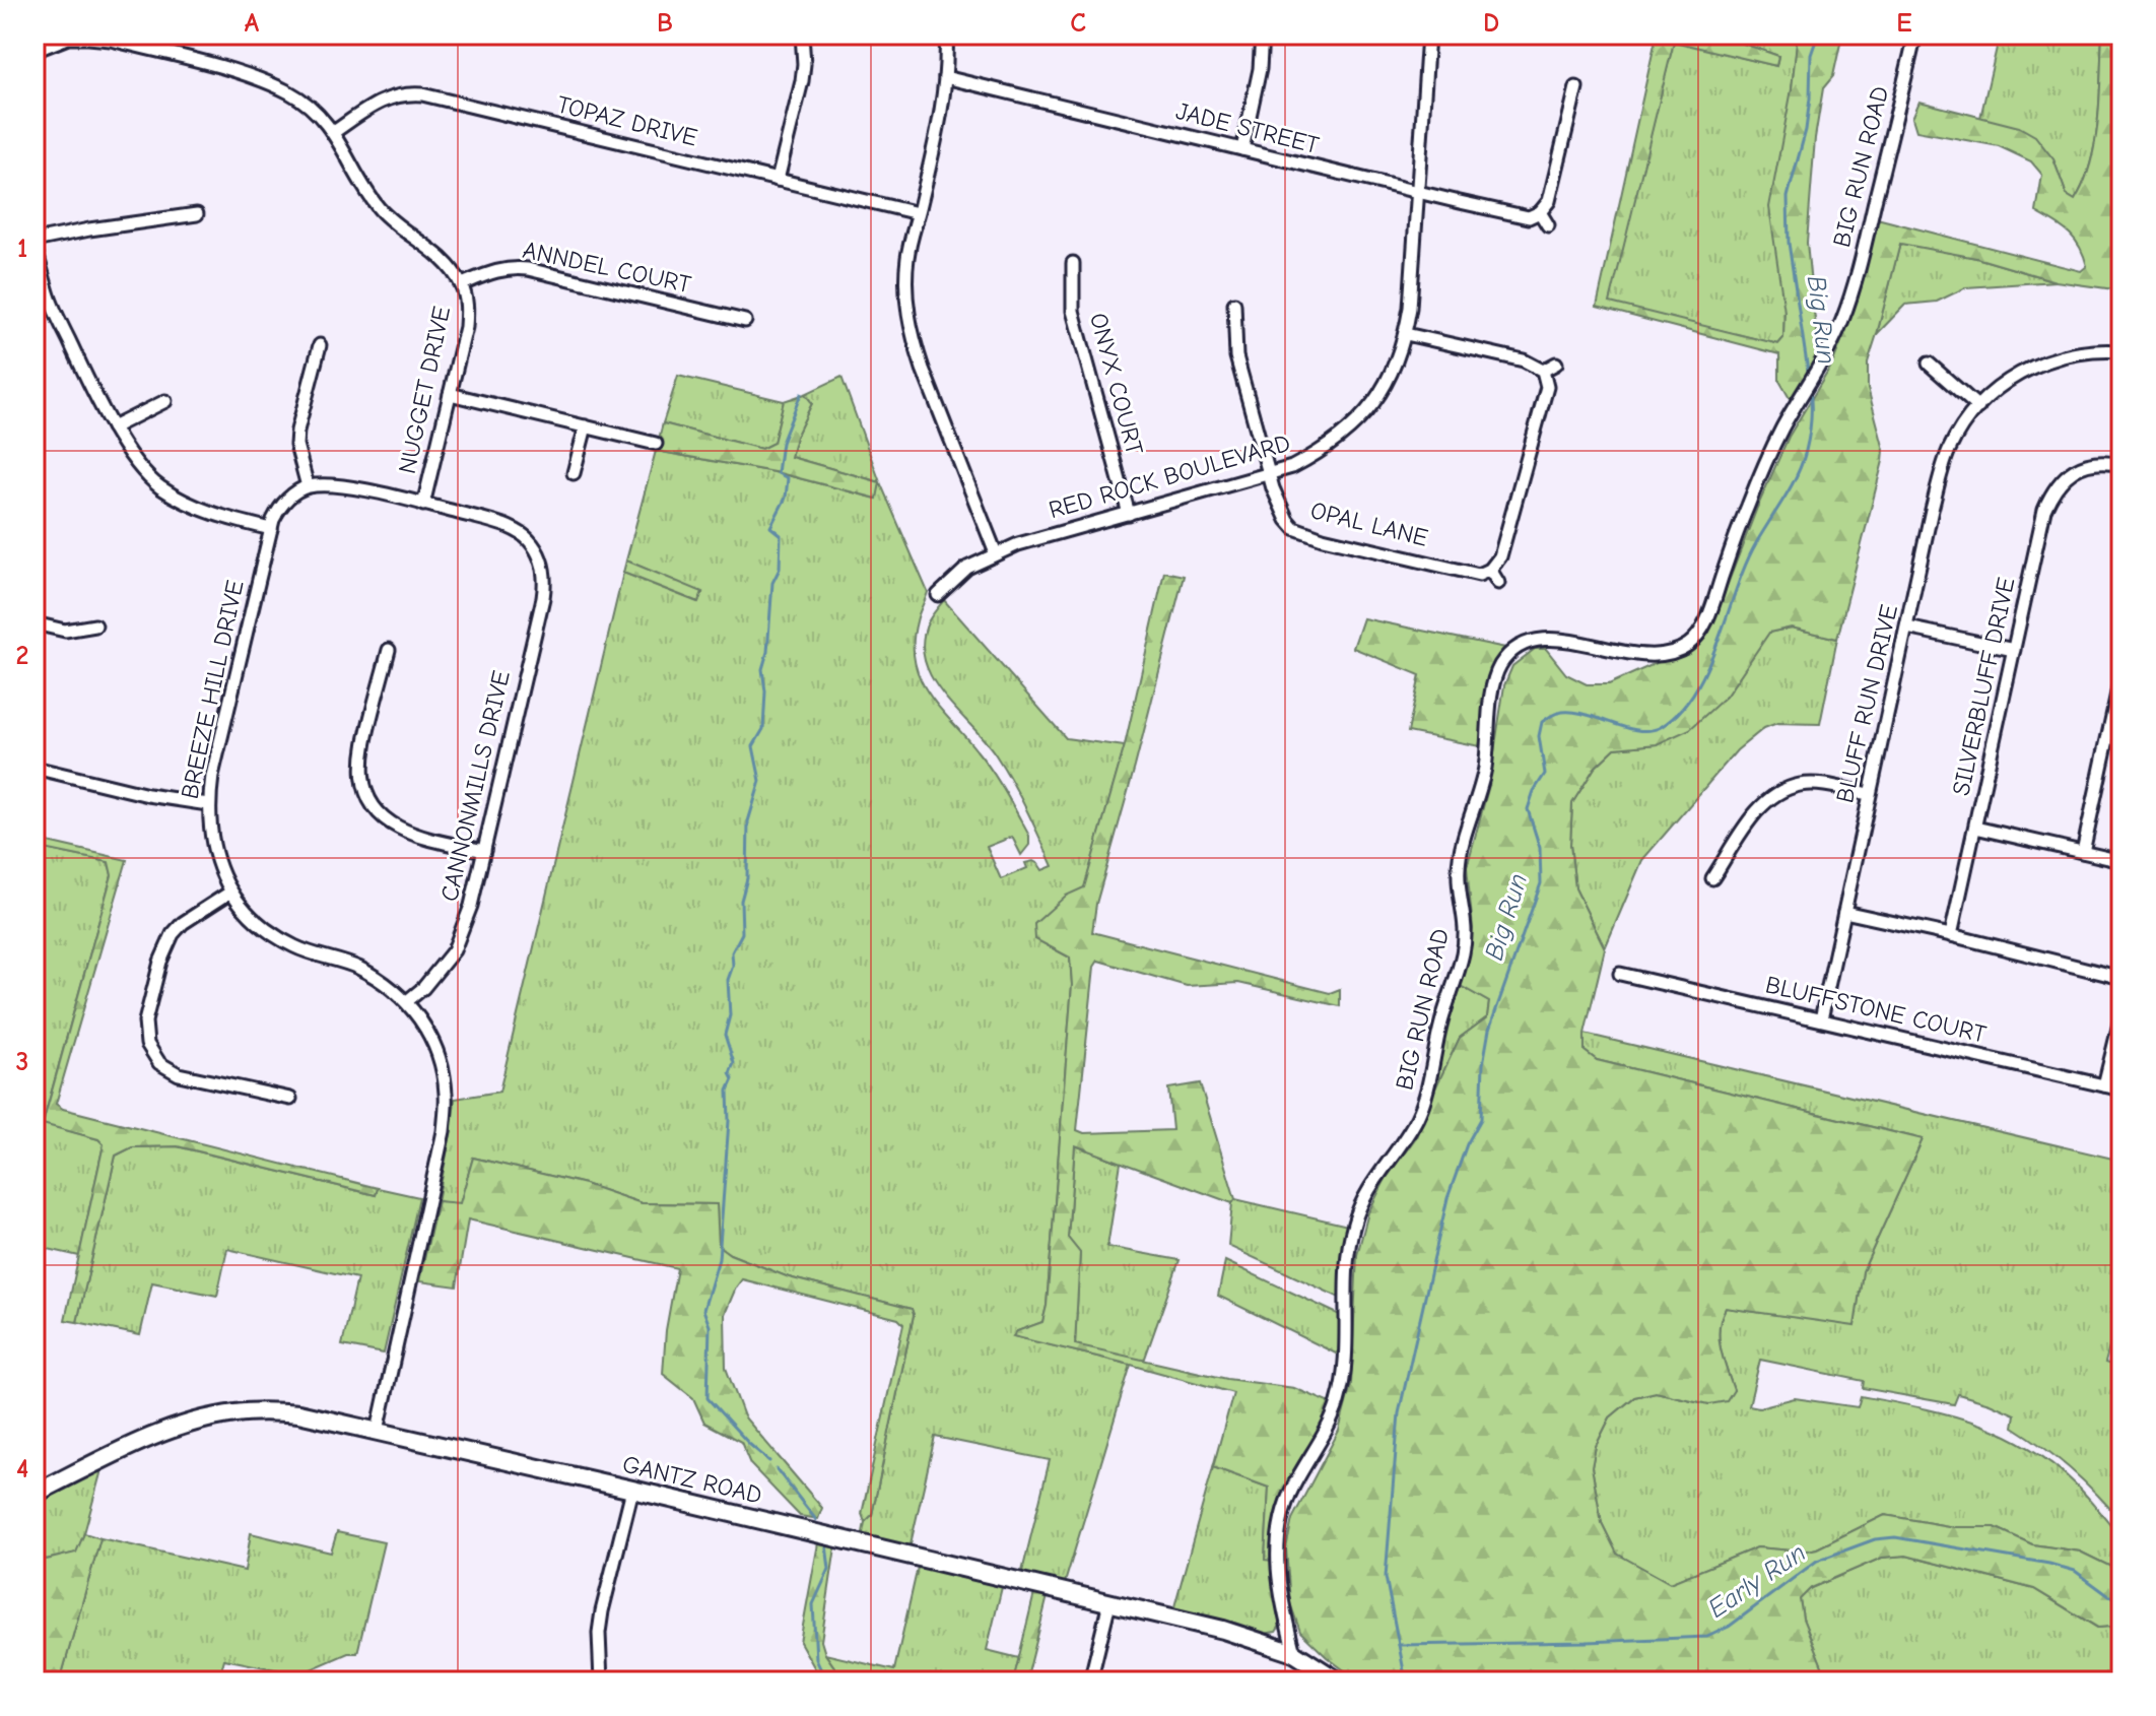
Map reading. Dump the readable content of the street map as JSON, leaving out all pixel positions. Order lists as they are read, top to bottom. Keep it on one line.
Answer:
{"streets":{"main road":["GANTZ ROAD"],"street":["TOPAZ DRIVE","JADE STREET","BIG RUN ROAD","ANNDEL COURT","ONYX COURT","NUGGET DRIVE","RED ROCK BOULEVARD","OPAL LANE","SILVERBLUFF DRIVE","BREEZE HILL DRIVE","BLUFF RUN DRIVE","CANNONMILLS DRIVE","BLUFFSTONE COURT"]},"crossings":[["JADE STREET","RED ROCK BOULEVARD"],["BIG RUN ROAD","GANTZ ROAD"],["ANNDEL COURT","NUGGET DRIVE"],["ONYX COURT","RED ROCK BOULEVARD"],["NUGGET DRIVE","CANNONMILLS DRIVE"],["RED ROCK BOULEVARD","OPAL LANE"],["BREEZE HILL DRIVE","CANNONMILLS DRIVE"],["BREEZE HILL DRIVE","GANTZ ROAD"],["BLUFF RUN DRIVE","BLUFFSTONE COURT"]],"water":["Big Run","Early Run"],"grid":{"columns":["A","B","C","D","E"],"rows":["1","2","3","4"]}}
